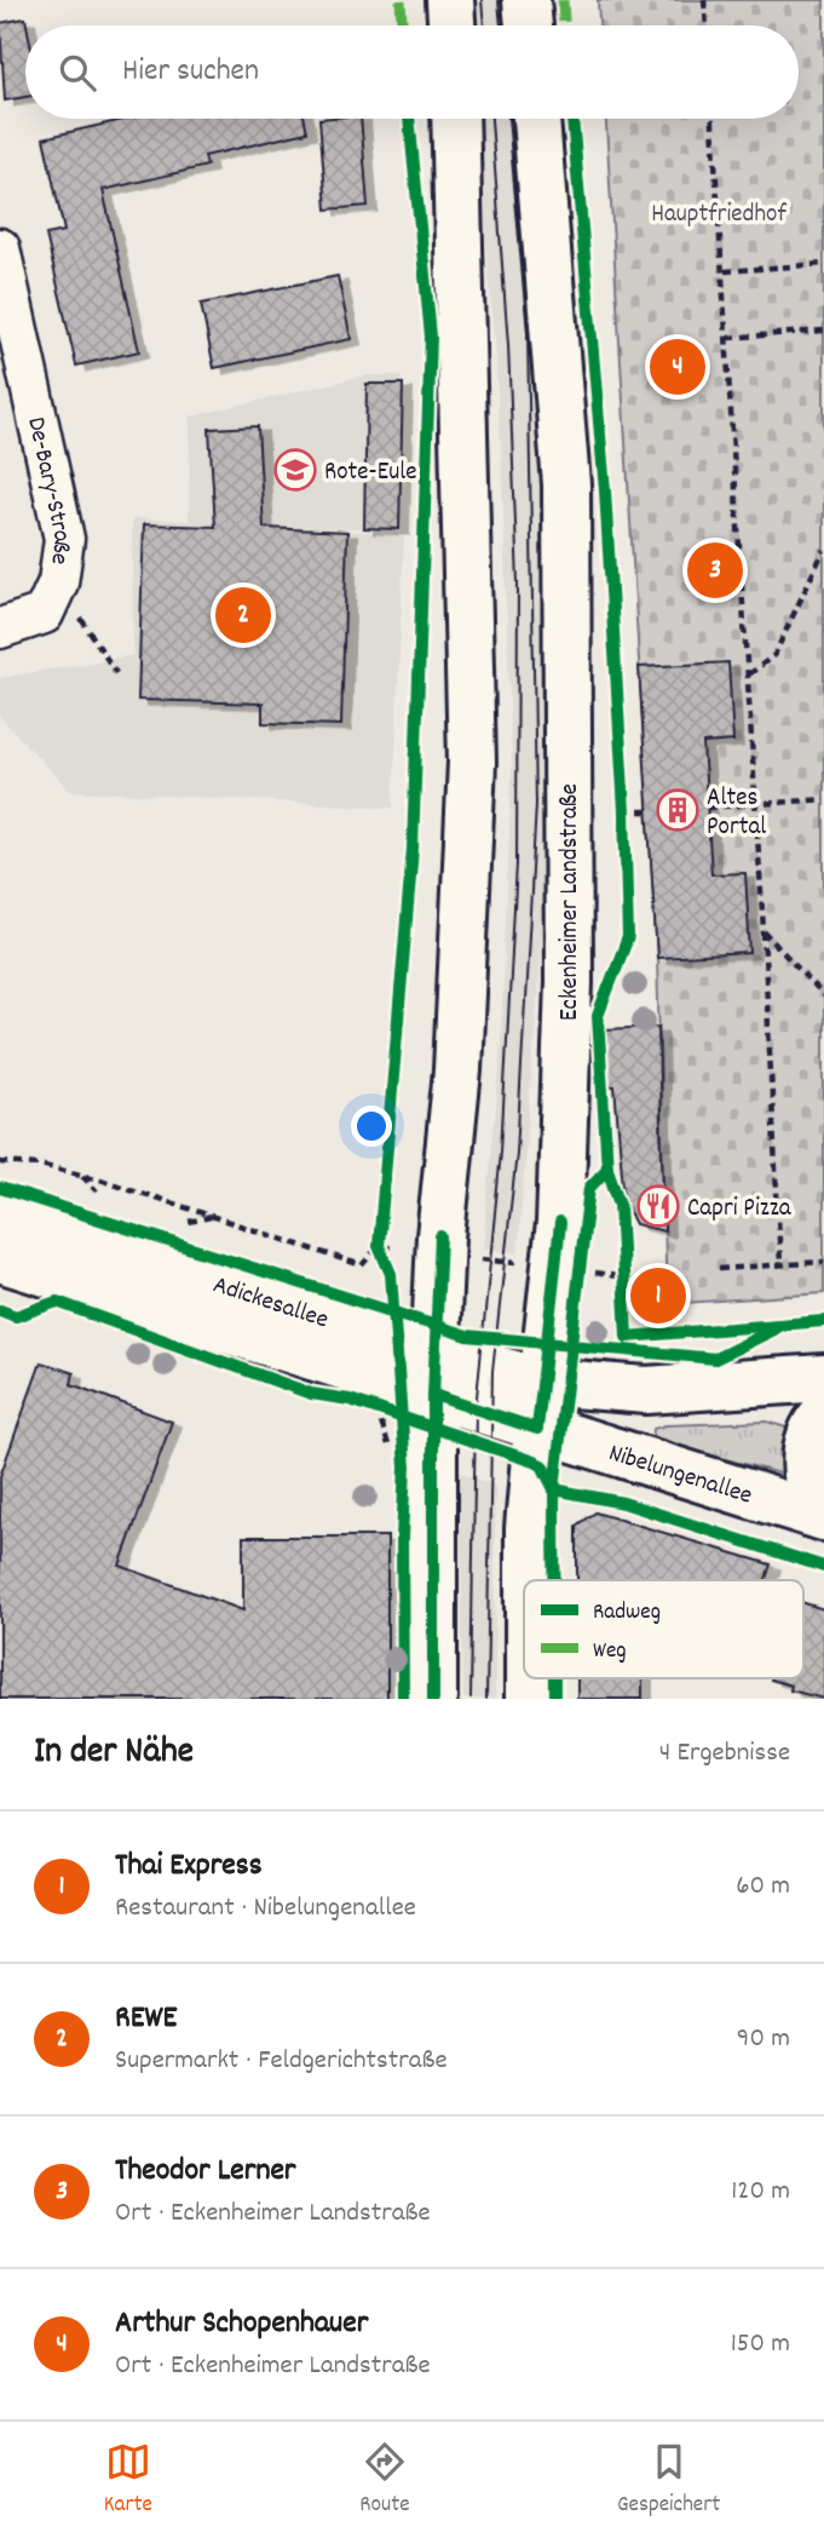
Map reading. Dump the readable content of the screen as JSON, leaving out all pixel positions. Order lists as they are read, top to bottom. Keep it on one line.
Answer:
{"streets":{"main road":["Eckenheimer Landstraße","Adickesallee","Nibelungenallee"],"street":["De-Bary-Straße"]},"crossings":[["Eckenheimer Landstraße","Adickesallee"],["Eckenheimer Landstraße","Nibelungenallee"],["Adickesallee","Nibelungenallee"]],"parks":["Hauptfriedhof"],"places":{"school or university":["Rote-Eule"],"building":["Altes Portal"],"restaurant":["Capri Pizza"]},"legend":["Radweg","Weg"],"page":{"search":"Hier suchen","pins":["4","3","2","1"],"heading":["In der Nähe","4 Ergebnisse"],"list":[{"mark":"1","name":"Thai Express","note":"Restaurant · Nibelungenallee","value":"60 m"},{"mark":"2","name":"REWE","note":"Supermarkt · Feldgerichtstraße","value":"90 m"},{"mark":"3","name":"Theodor Lerner","note":"Ort · Eckenheimer Landstraße","value":"120 m"},{"mark":"4","name":"Arthur Schopenhauer","note":"Ort · Eckenheimer Landstraße","value":"150 m"}],"nav":["Karte","Route","Gespeichert"]}}
